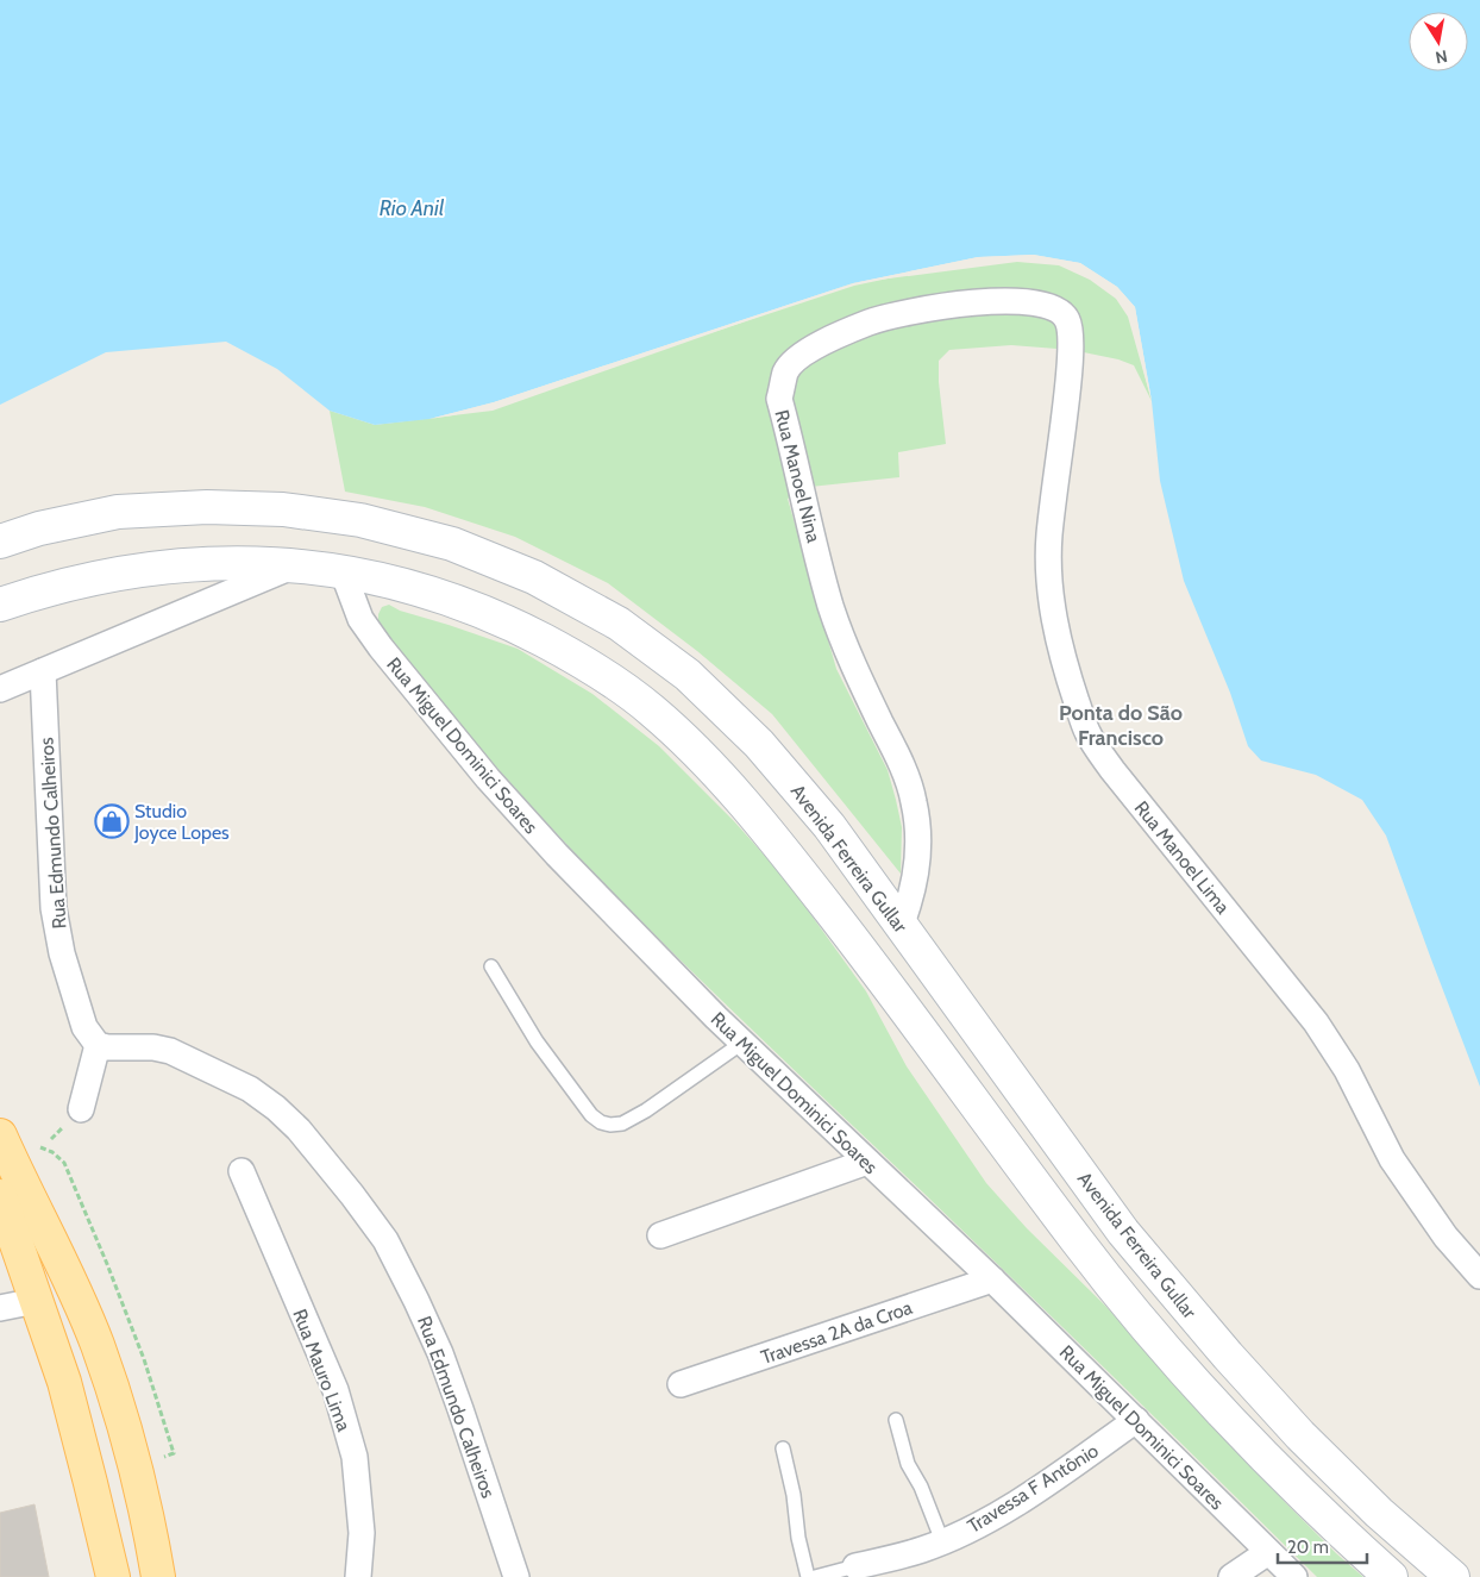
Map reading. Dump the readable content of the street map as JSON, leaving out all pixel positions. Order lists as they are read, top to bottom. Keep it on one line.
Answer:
{"streets":{"main road":["Avenida Ferreira Gullar"],"street":["Rua Manoel Nina","Rua Miguel Dominici Soares","Rua Edmundo Calheiros","Rua Manoel Lima","Travessa 2A da Croa","Rua Mauro Lima","Travessa F Antônio"]},"crossings":[["Rua Manoel Nina","Rua Manoel Lima"],["Rua Manoel Nina","Avenida Ferreira Gullar"],["Rua Miguel Dominici Soares","Travessa 2A da Croa"],["Rua Miguel Dominici Soares","Travessa F Antônio"]],"districts":["Ponta do São Francisco"],"water":["Rio Anil"],"places":{"shop":["Studio Joyce Lopes"]},"scale_bar":"20 m","north":"bottom"}
